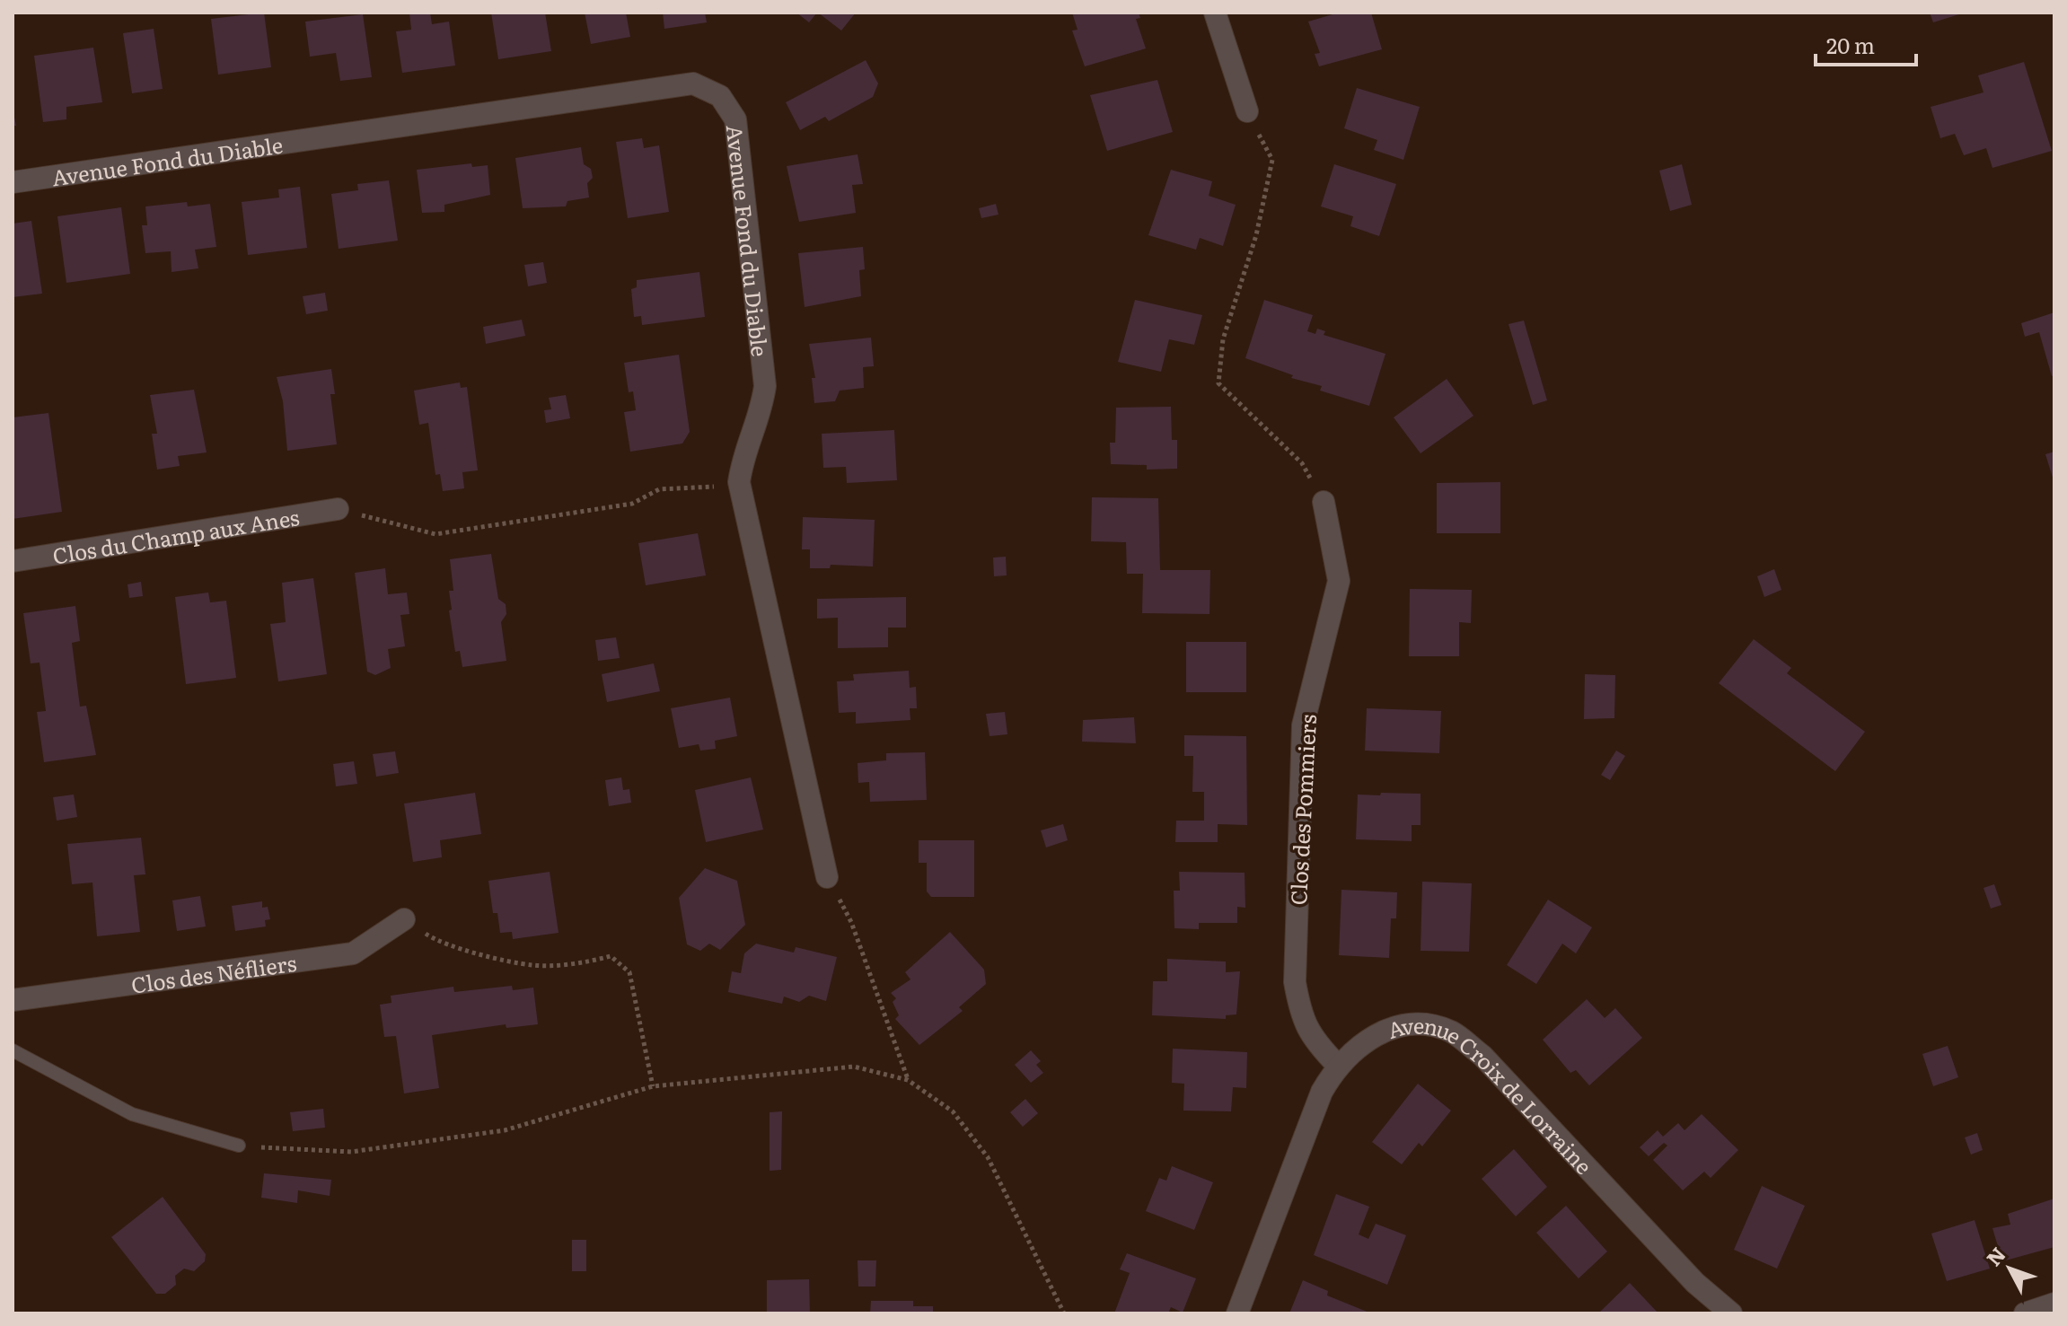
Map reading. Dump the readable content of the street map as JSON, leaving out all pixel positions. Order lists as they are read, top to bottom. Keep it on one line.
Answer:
{"streets":{"street":["Avenue Fond du Diable","Clos du Champ aux Anes","Clos des Pommiers","Clos des Néfliers","Avenue Croix de Lorraine"]},"crossings":[["Clos des Pommiers","Avenue Croix de Lorraine"]],"scale_bar":"20 m","north":"top left"}
